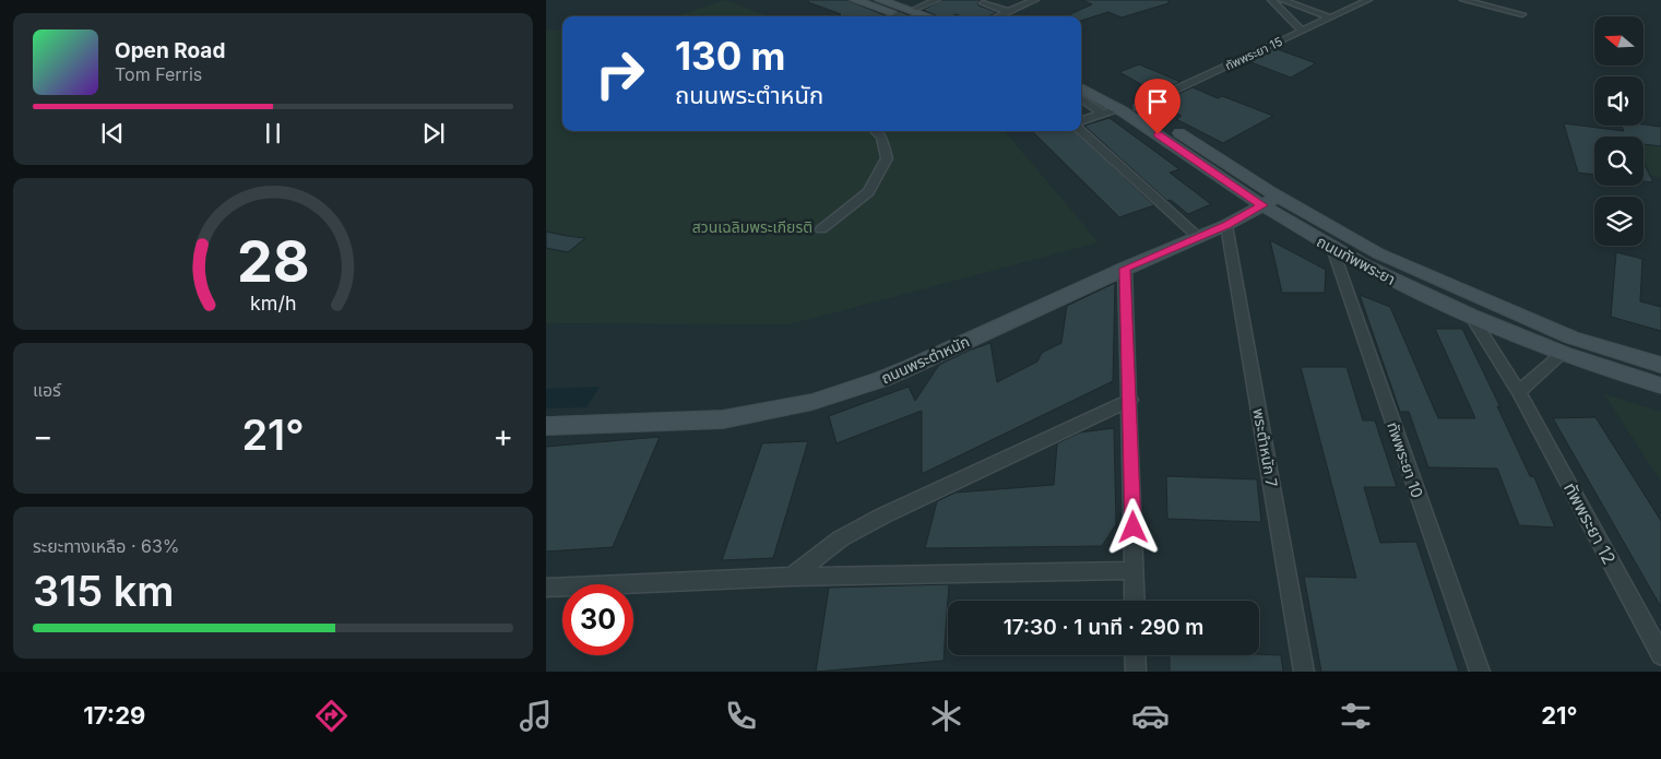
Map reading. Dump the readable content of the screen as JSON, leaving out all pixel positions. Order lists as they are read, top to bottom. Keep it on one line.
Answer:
{"streets":{"main road":["ถนนทัพพระยา","ถนนพระตำหนัก"],"street":["ทัพพระยา 15","พระตำหนัก 7","ทัพพระยา 10","ทัพพระยา 12"]},"crossings":[["ทัพพระยา 15","ถนนทัพพระยา"],["ถนนทัพพระยา","ถนนพระตำหนัก"],["ถนนทัพพระยา","ทัพพระยา 10"],["ถนนทัพพระยา","ทัพพระยา 12"],["ถนนพระตำหนัก","พระตำหนัก 7"]],"parks":["สวนเฉลิมพระเกียรติ"],"north":"left","page":{"turn":["130 m","ถนนพระตำหนัก"],"song":["Open Road","Tom Ferris"],"tile":["แอร์",["ระยะทางเหลือ · 63%","315 km"]],"heat":["−","21°","+"],"limit":"30","trip":"17:30 · 1 นาที · 290 m","tabs":["17:29","21°"],"gauge":["28","km/h"]}}
